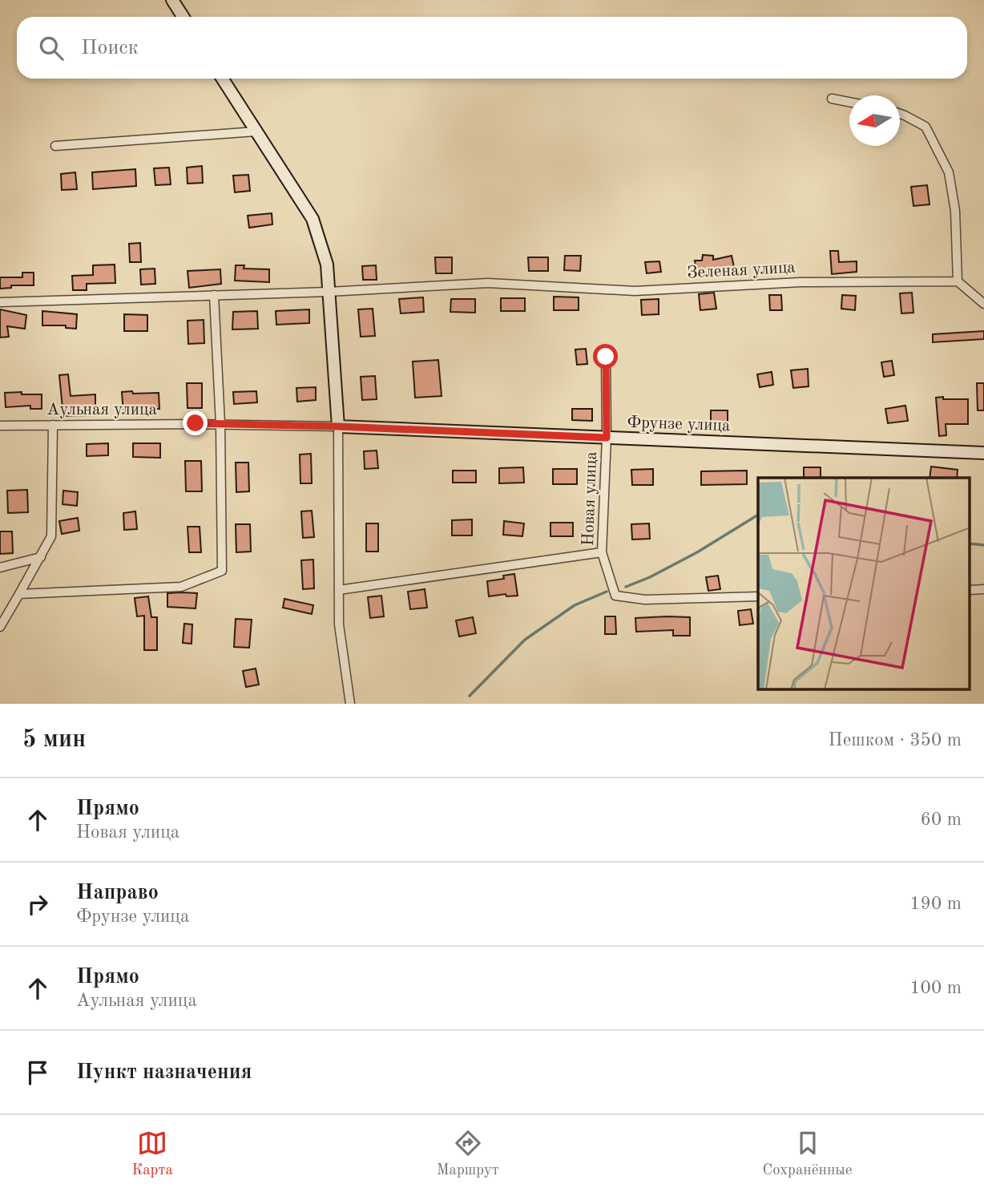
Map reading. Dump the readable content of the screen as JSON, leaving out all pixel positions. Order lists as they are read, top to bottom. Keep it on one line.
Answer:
{"streets":{"street":["Зеленая улица","Аульная улица","Фрунзе улица","Новая улица"]},"crossings":[["Аульная улица","Фрунзе улица"],["Фрунзе улица","Новая улица"]],"north":"left","page":{"search":"Поиск","heading":["5 мин","Пешком · 350 m"],"list":[["Прямо","Новая улица","60 m"],["Направо","Фрунзе улица","190 m"],["Прямо","Аульная улица","100 m"],"Пункт назначения"],"nav":["Карта","Маршрут","Сохранённые"]}}
